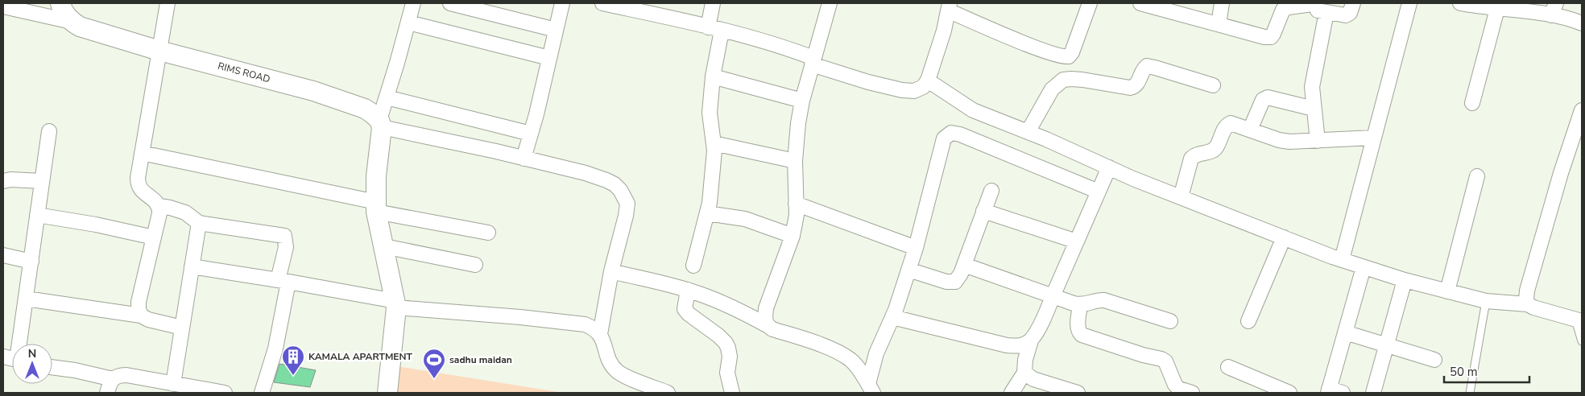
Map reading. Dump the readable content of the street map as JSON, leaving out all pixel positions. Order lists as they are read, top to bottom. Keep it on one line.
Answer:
{"streets":{"street":["RIMS ROAD"]},"places":{"building":["KAMALA APARTMENT"],"sports":["sadhu maidan"]},"scale_bar":"50 m","north":"top"}
